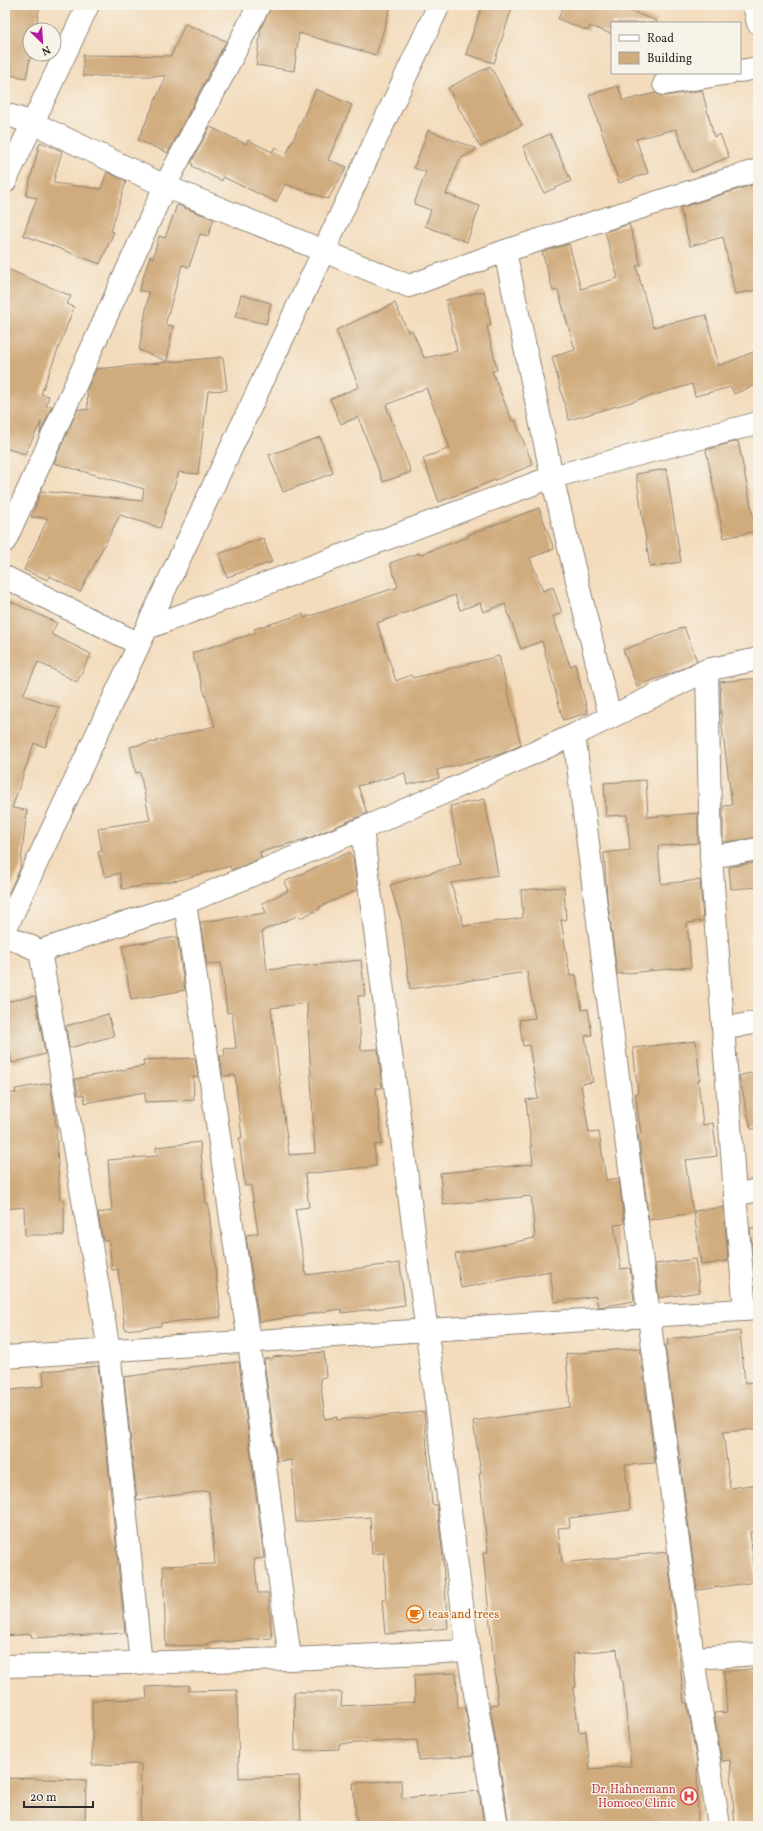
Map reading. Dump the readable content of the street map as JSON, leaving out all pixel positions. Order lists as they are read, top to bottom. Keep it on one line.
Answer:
{"places":{"cafe":["teas and trees"],"hospital":["Dr. Hahnemann Homoeo Clinic"]},"legend":["Road","Building"],"scale_bar":"20 m","north":"bottom right"}
